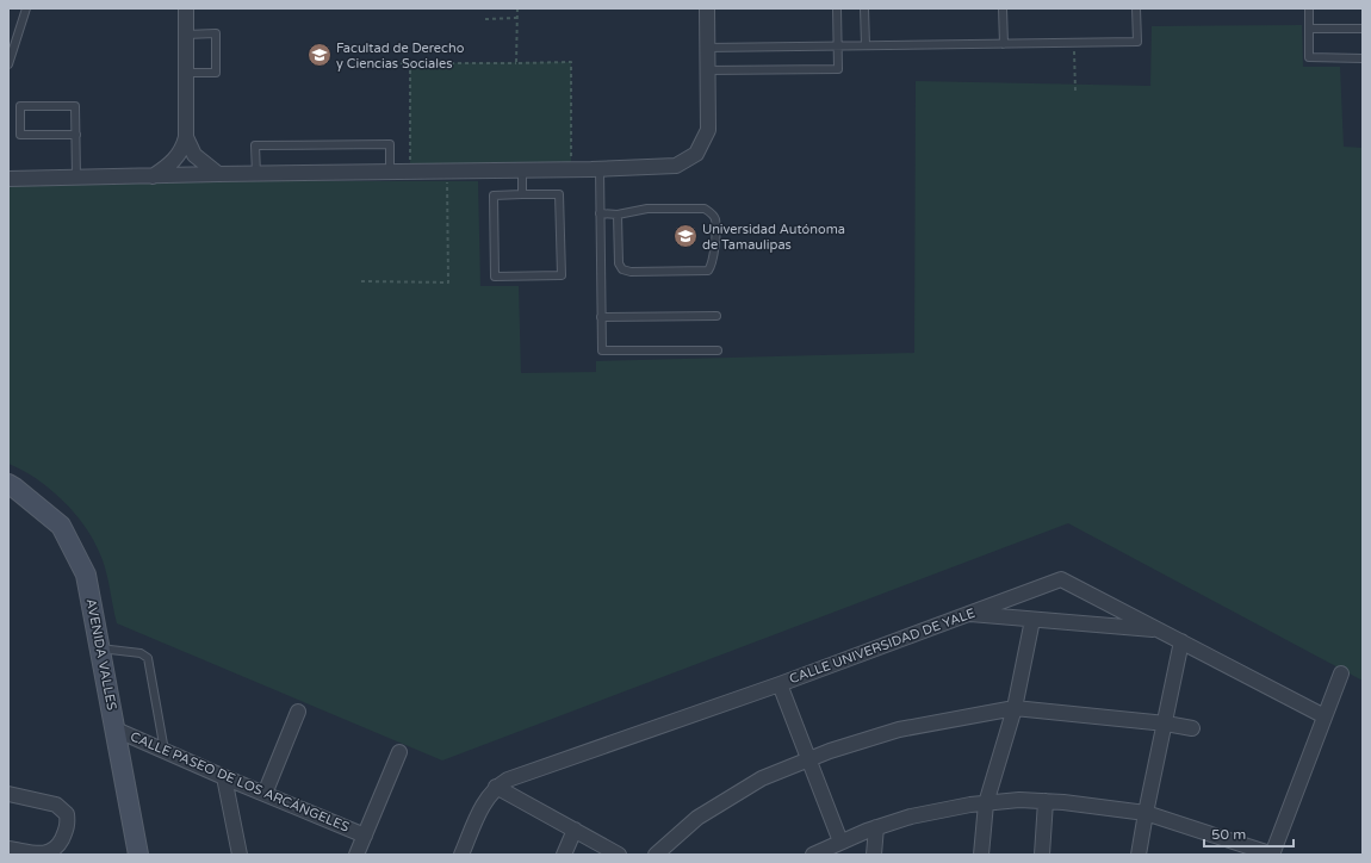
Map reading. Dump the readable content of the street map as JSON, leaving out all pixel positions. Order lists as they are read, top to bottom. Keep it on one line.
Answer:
{"streets":{"main road":["AVENIDA VALLES"],"street":["CALLE UNIVERSIDAD DE YALE","CALLE PASEO DE LOS ARCÁNGELES"]},"crossings":[["AVENIDA VALLES","CALLE PASEO DE LOS ARCÁNGELES"]],"places":{"school or university":["Facultad de Derecho y Ciencias Sociales","Universidad Autónoma de Tamaulipas"]},"scale_bar":"50 m"}
